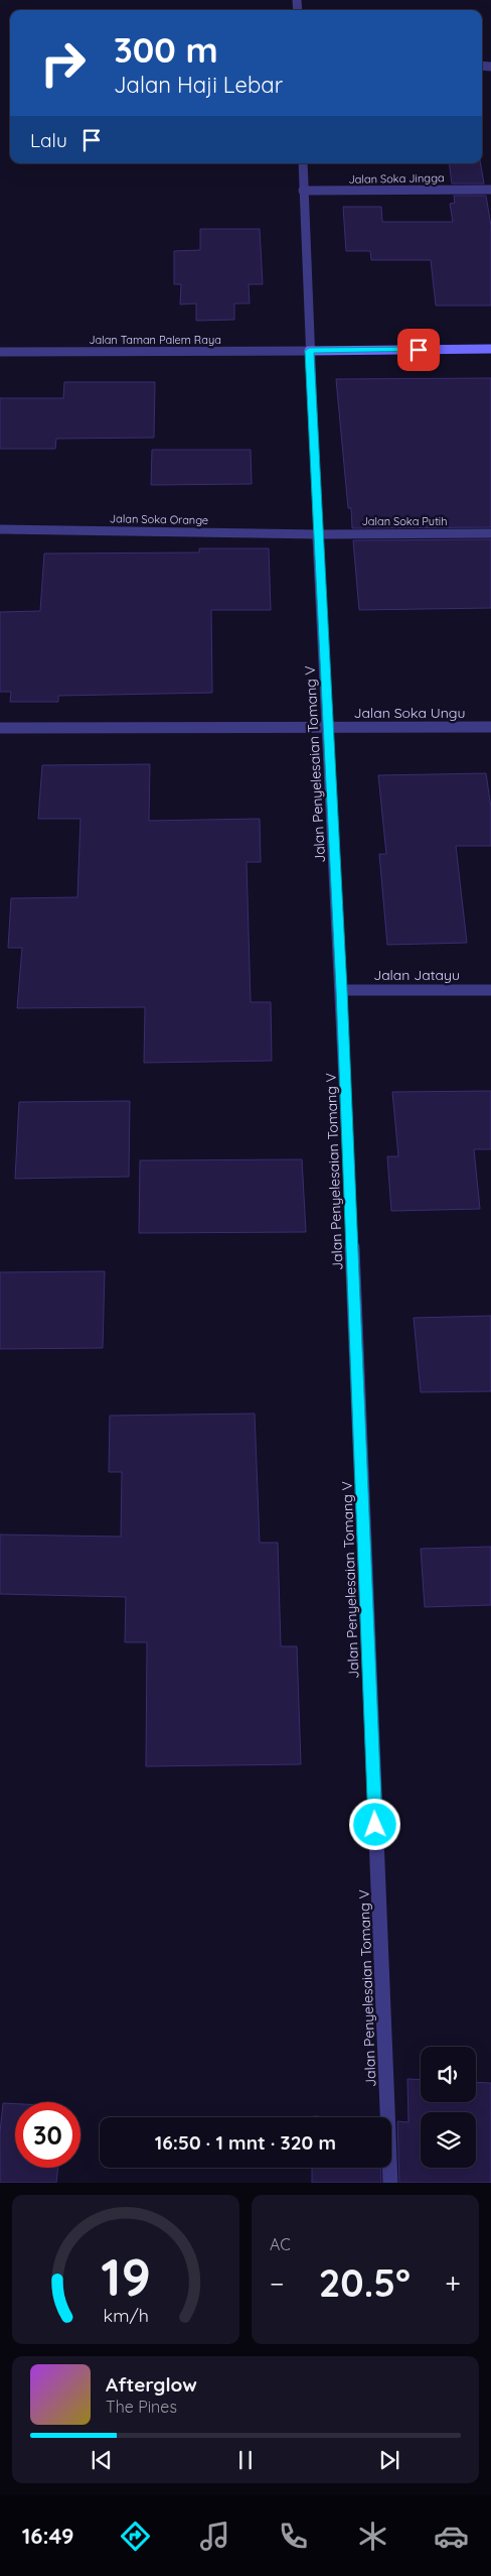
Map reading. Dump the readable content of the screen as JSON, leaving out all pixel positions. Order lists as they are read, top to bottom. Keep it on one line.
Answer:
{"streets":{"street":["Jalan Soka Jingga","Jalan Taman Palem Raya","Jalan Soka Orange","Jalan Soka Putih","Jalan Soka Ungu","Jalan Penyelesaian Tomang V","Jalan Jatayu"]},"crossings":[["Jalan Soka Jingga","Jalan Penyelesaian Tomang V"],["Jalan Taman Palem Raya","Jalan Penyelesaian Tomang V"],["Jalan Soka Orange","Jalan Soka Putih"],["Jalan Soka Orange","Jalan Penyelesaian Tomang V"],["Jalan Soka Putih","Jalan Penyelesaian Tomang V"],["Jalan Soka Ungu","Jalan Penyelesaian Tomang V"],["Jalan Penyelesaian Tomang V","Jalan Jatayu"]],"page":{"turn":["300 m","Jalan Haji Lebar"],"then":"Lalu","limit":"30","trip":"16:50 · 1 mnt · 320 m","tile":"AC","heat":["−","20.5°","+"],"song":["Afterglow","The Pines"],"tabs":"16:49","gauge":["19","km/h"]}}
